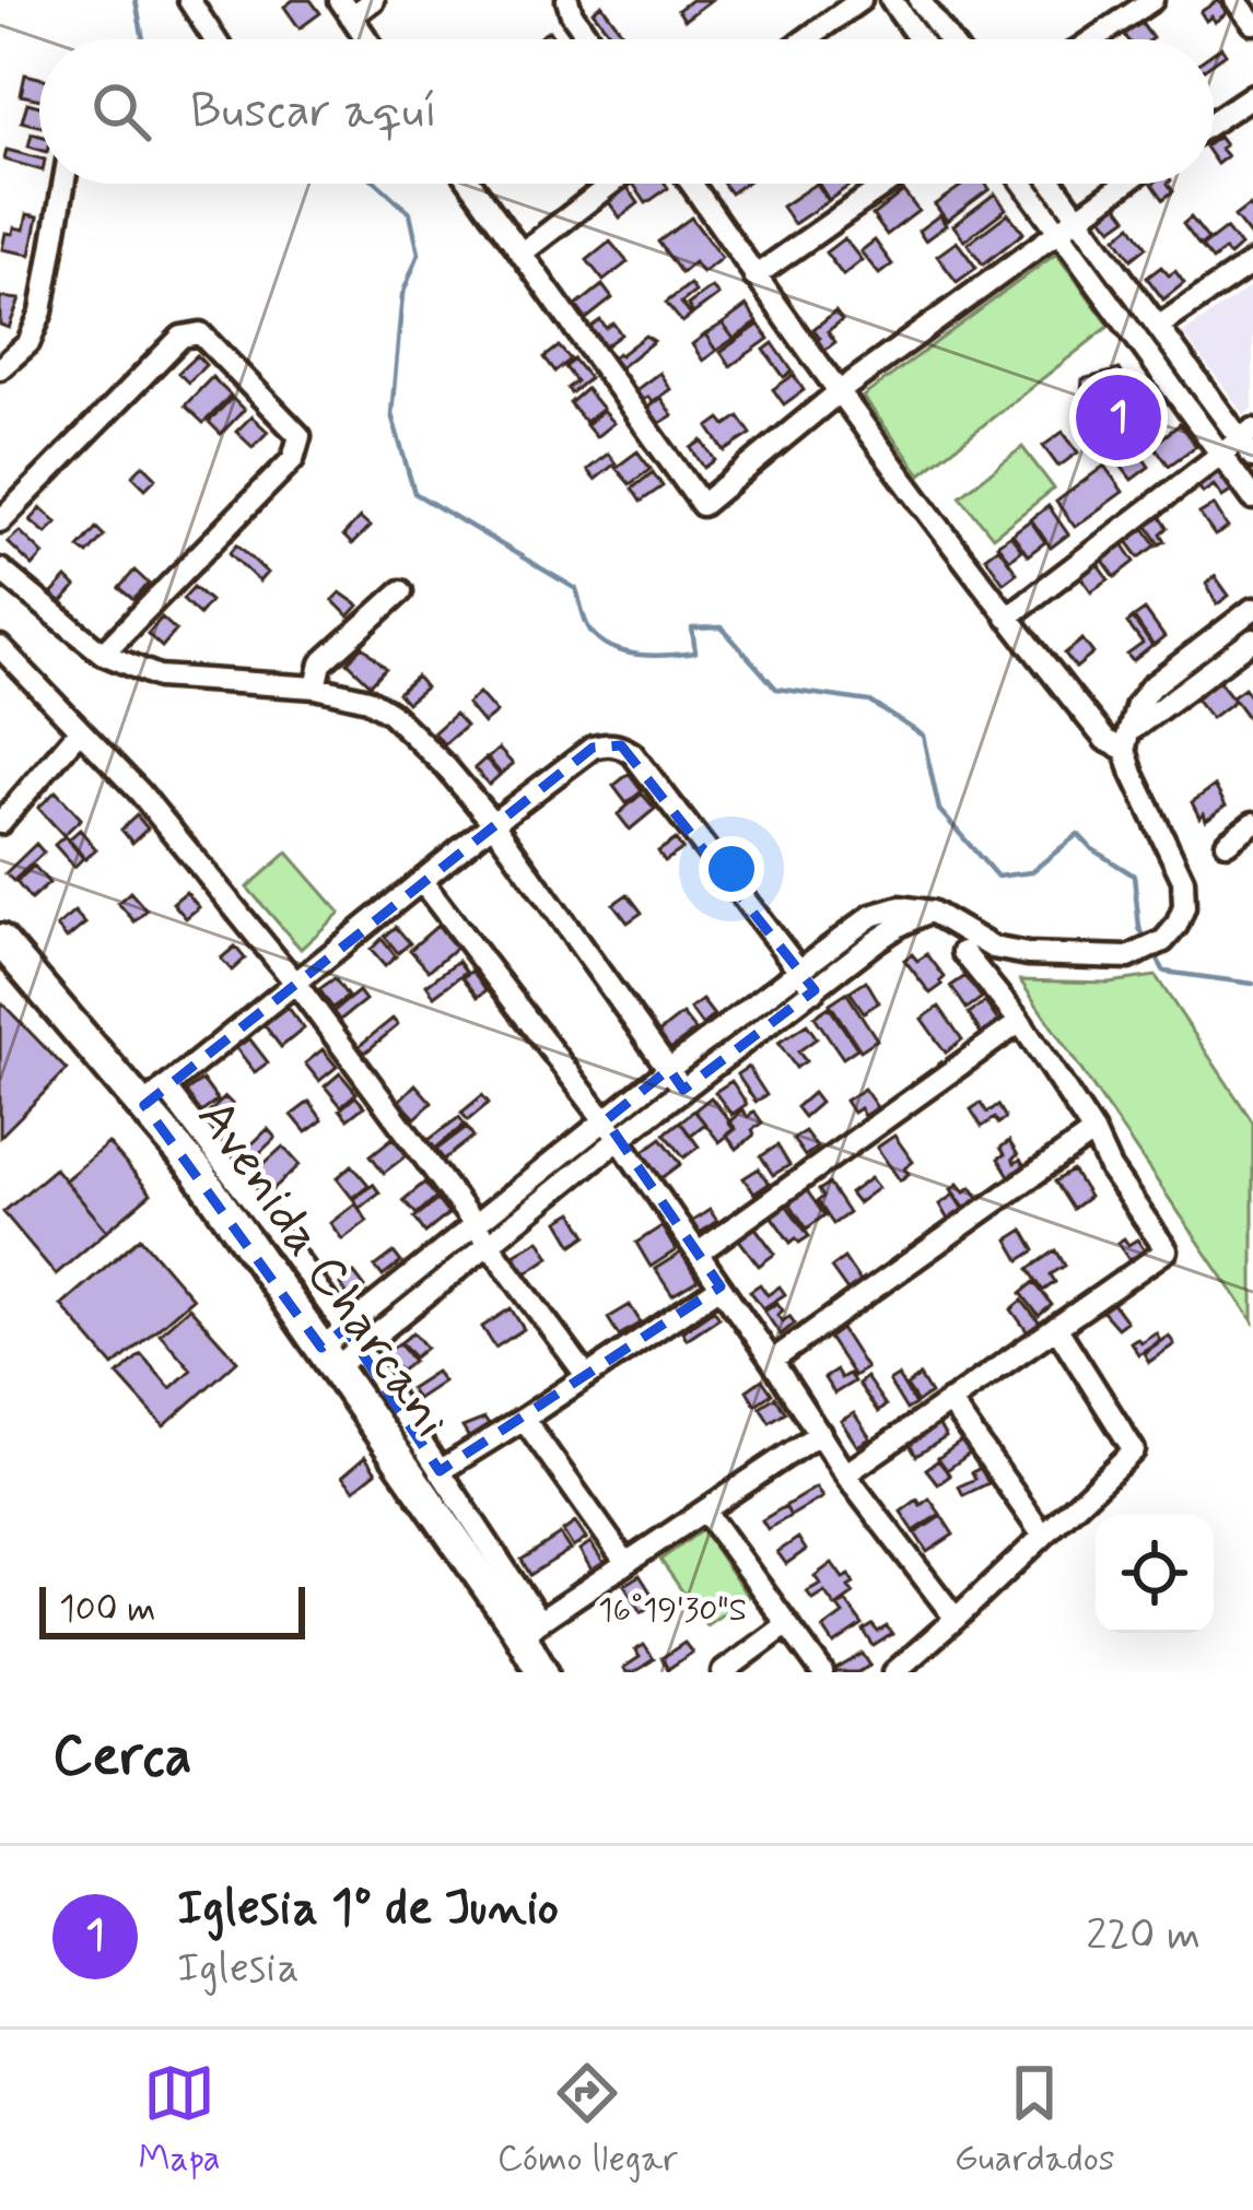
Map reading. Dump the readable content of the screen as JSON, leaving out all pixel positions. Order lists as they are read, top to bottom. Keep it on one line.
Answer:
{"streets":{"main road":["Avenida Charcani"]},"scale_bar":"100 m","page":{"search":"Buscar aquí","pins":"1","scale":"100 m","heading":"Cerca","list":[{"mark":"1","name":"Iglesia 1º de Junio","note":"Iglesia","value":"220 m"}],"nav":["Mapa","Cómo llegar","Guardados"]},"coordinates":["16°19'30\"S"]}
